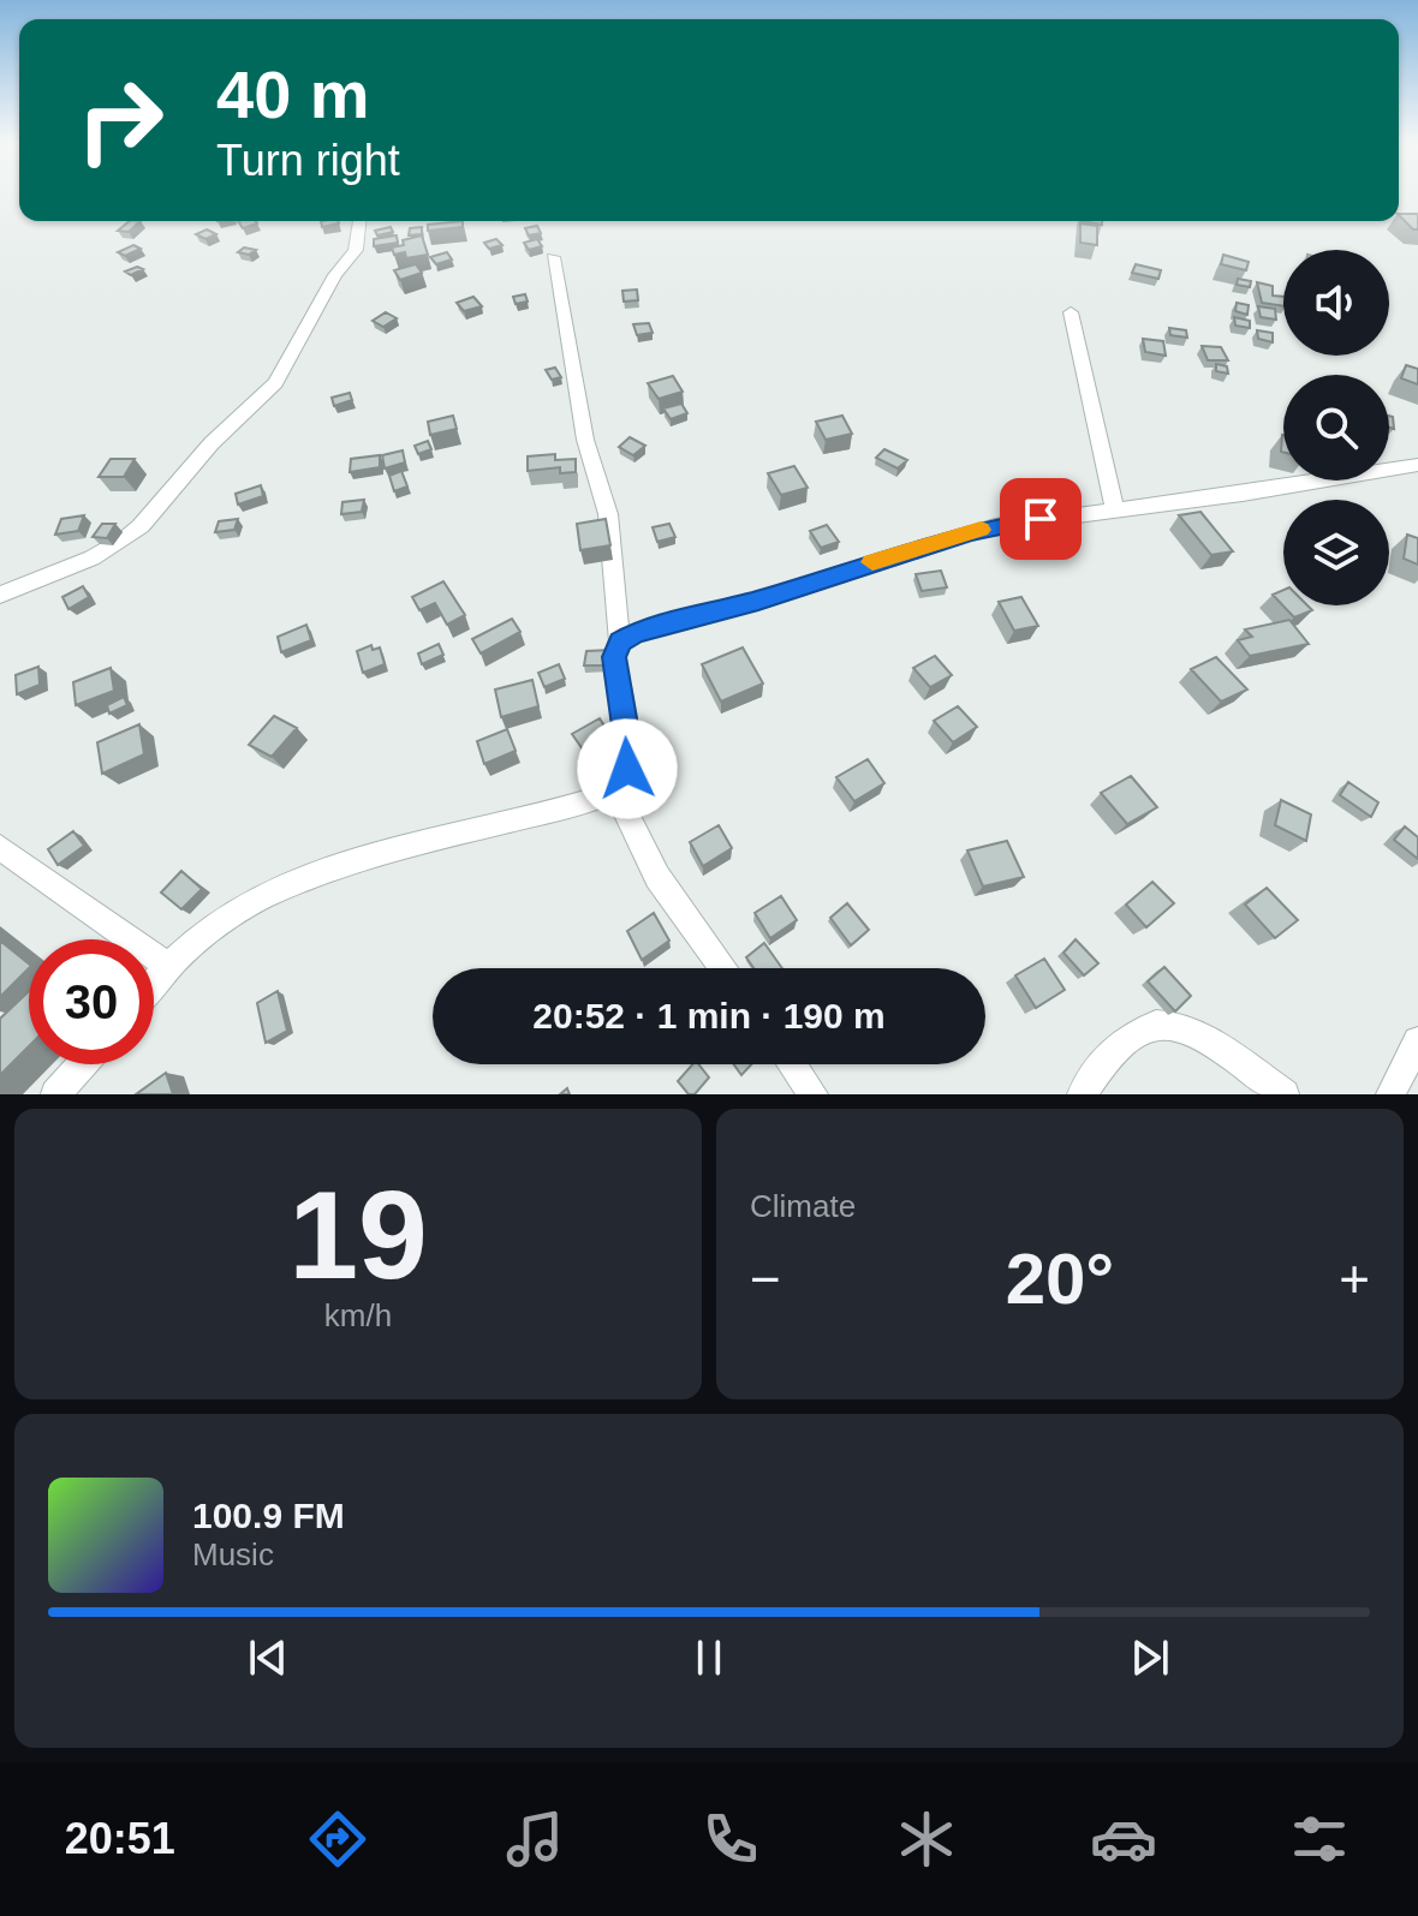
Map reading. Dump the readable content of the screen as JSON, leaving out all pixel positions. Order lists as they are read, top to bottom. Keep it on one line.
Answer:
{"page":{"turn":["40 m","Turn right"],"limit":"30","trip":"20:52 · 1 min · 190 m","tile":[["19","km/h"],"Climate"],"heat":["−","20°","+"],"song":["100.9 FM","Music"],"tabs":"20:51"}}
